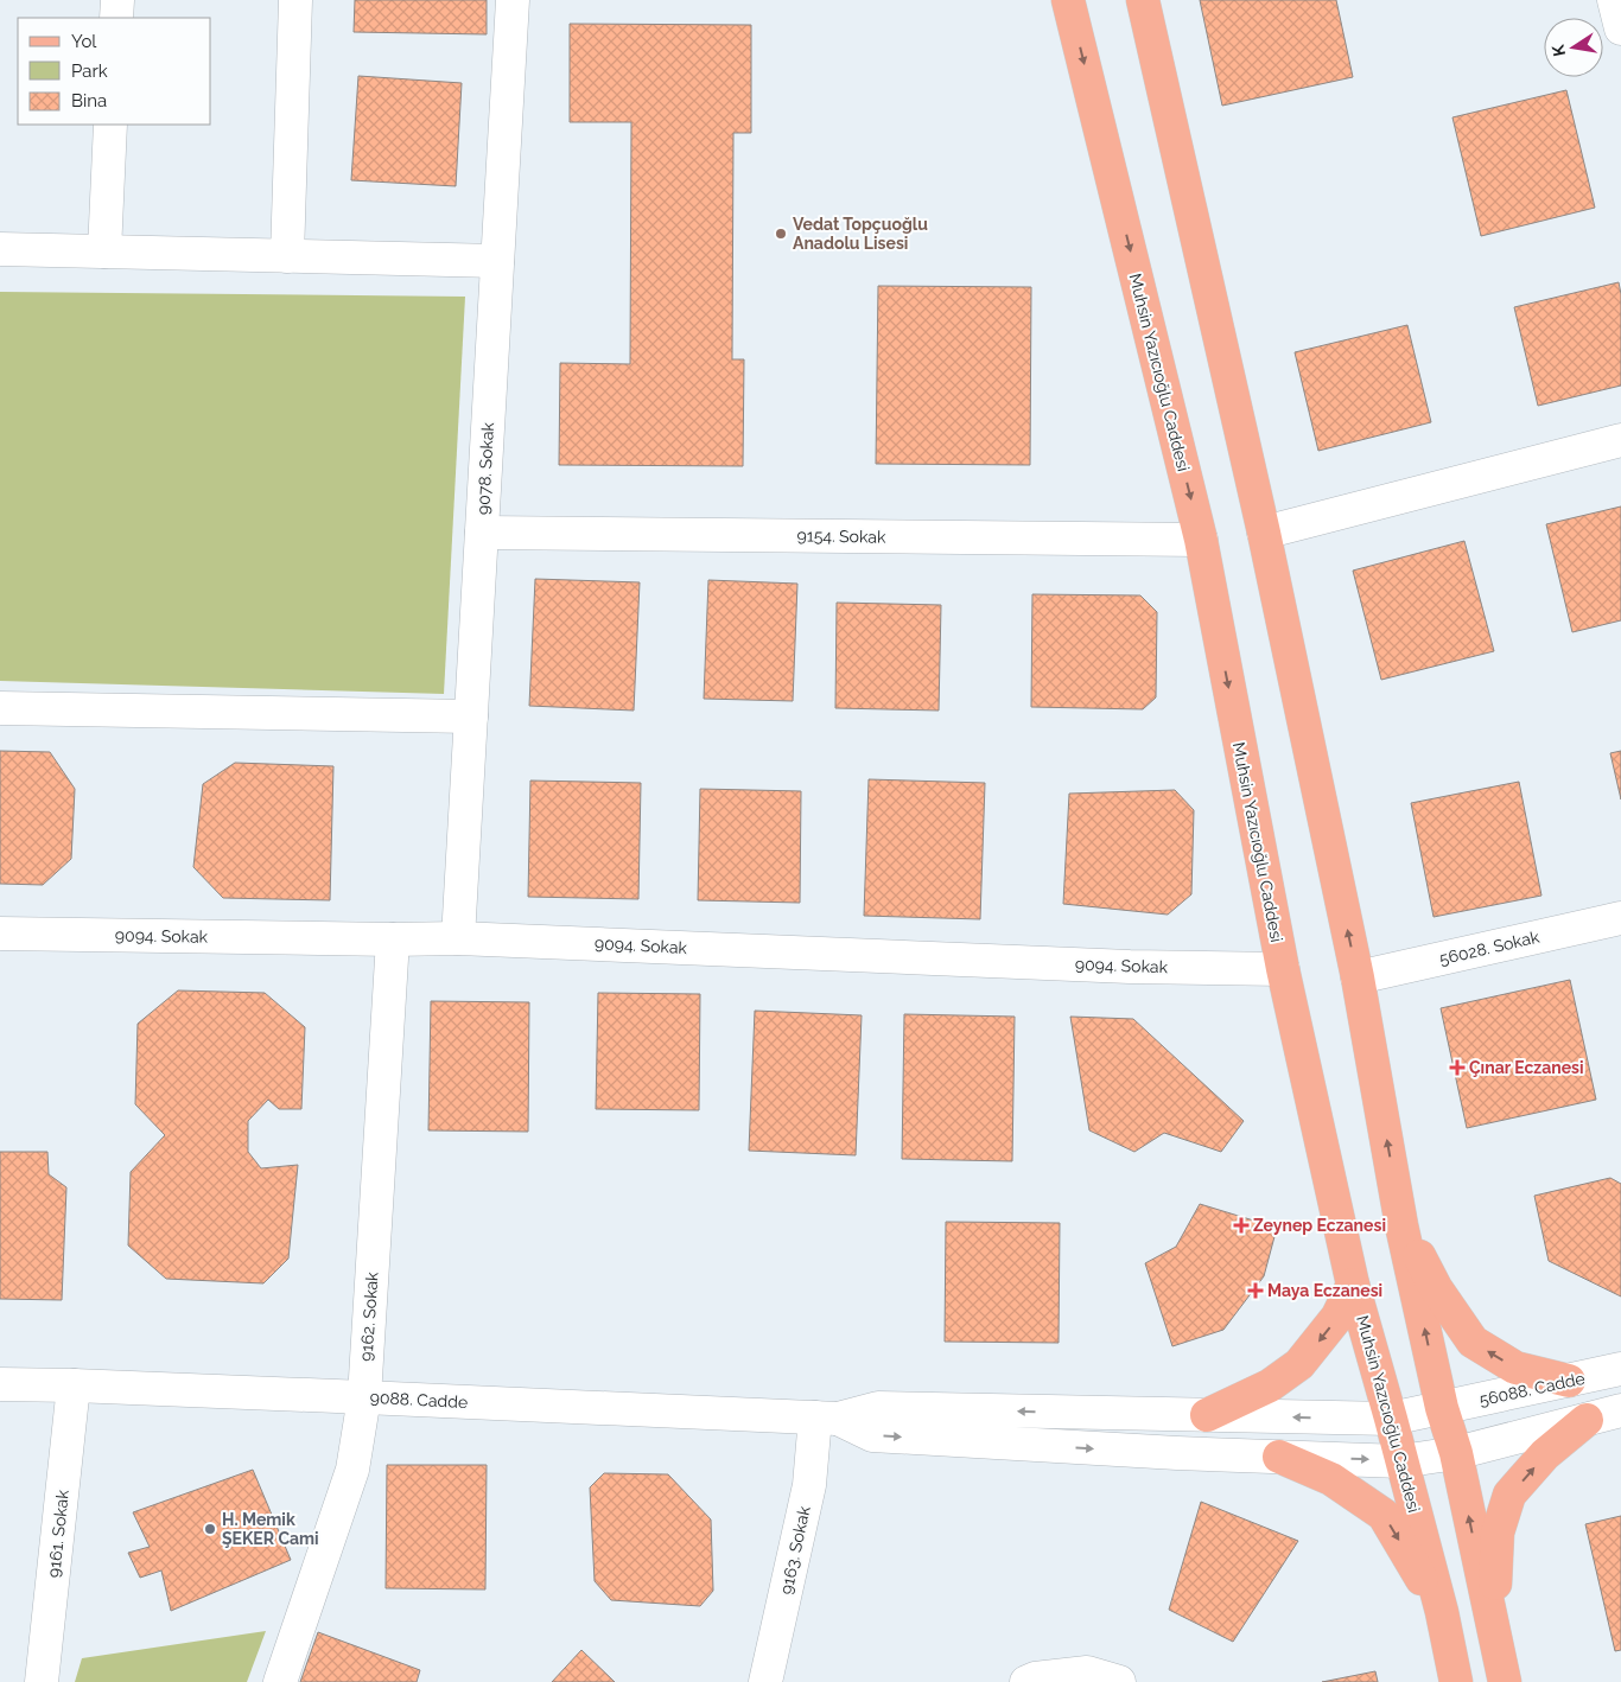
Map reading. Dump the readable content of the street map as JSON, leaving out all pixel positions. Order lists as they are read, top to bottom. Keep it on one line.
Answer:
{"streets":{"main road":["Muhsin Yazıcıoğlu Caddesi"],"street":["9078. Sokak","9154. Sokak","9094. Sokak","56028. Sokak","9162. Sokak","56088. Cadde","9088. Cadde","9161. Sokak","9163. Sokak"]},"crossings":[["Muhsin Yazıcıoğlu Caddesi","9154. Sokak"],["Muhsin Yazıcıoğlu Caddesi","9094. Sokak"],["Muhsin Yazıcıoğlu Caddesi","56088. Cadde"],["9078. Sokak","9154. Sokak"],["9078. Sokak","9094. Sokak"],["9094. Sokak","9162. Sokak"],["9162. Sokak","9088. Cadde"],["56088. Cadde","9088. Cadde"],["56088. Cadde","9163. Sokak"],["9088. Cadde","9161. Sokak"],["9088. Cadde","9163. Sokak"]],"places":{"other":["Vedat Topçuoğlu Anadolu Lisesi","H. Memik ŞEKER Cami"],"health":["Çınar Eczanesi","Zeynep Eczanesi","Maya Eczanesi"]},"legend":["Yol","Park","Bina"],"north":"left"}
